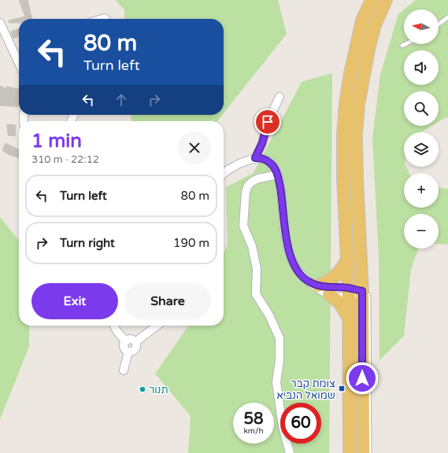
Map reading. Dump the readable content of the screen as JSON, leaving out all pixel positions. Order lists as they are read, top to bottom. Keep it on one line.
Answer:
{"places":{"transit":["צומת קבר שמואל הנביא"],"other":["תנור"]},"north":"left","page":{"map_buttons":["+","−"],"turn":["80 m","Turn left"],"heading":["1 min","310 m · 22:12"],"list":[{"name":"Turn left","value":"80 m"},{"name":"Turn right","value":"190 m"}],"buttons":["Exit","Share"],"speed":"58 km/h","limit":"60"}}
